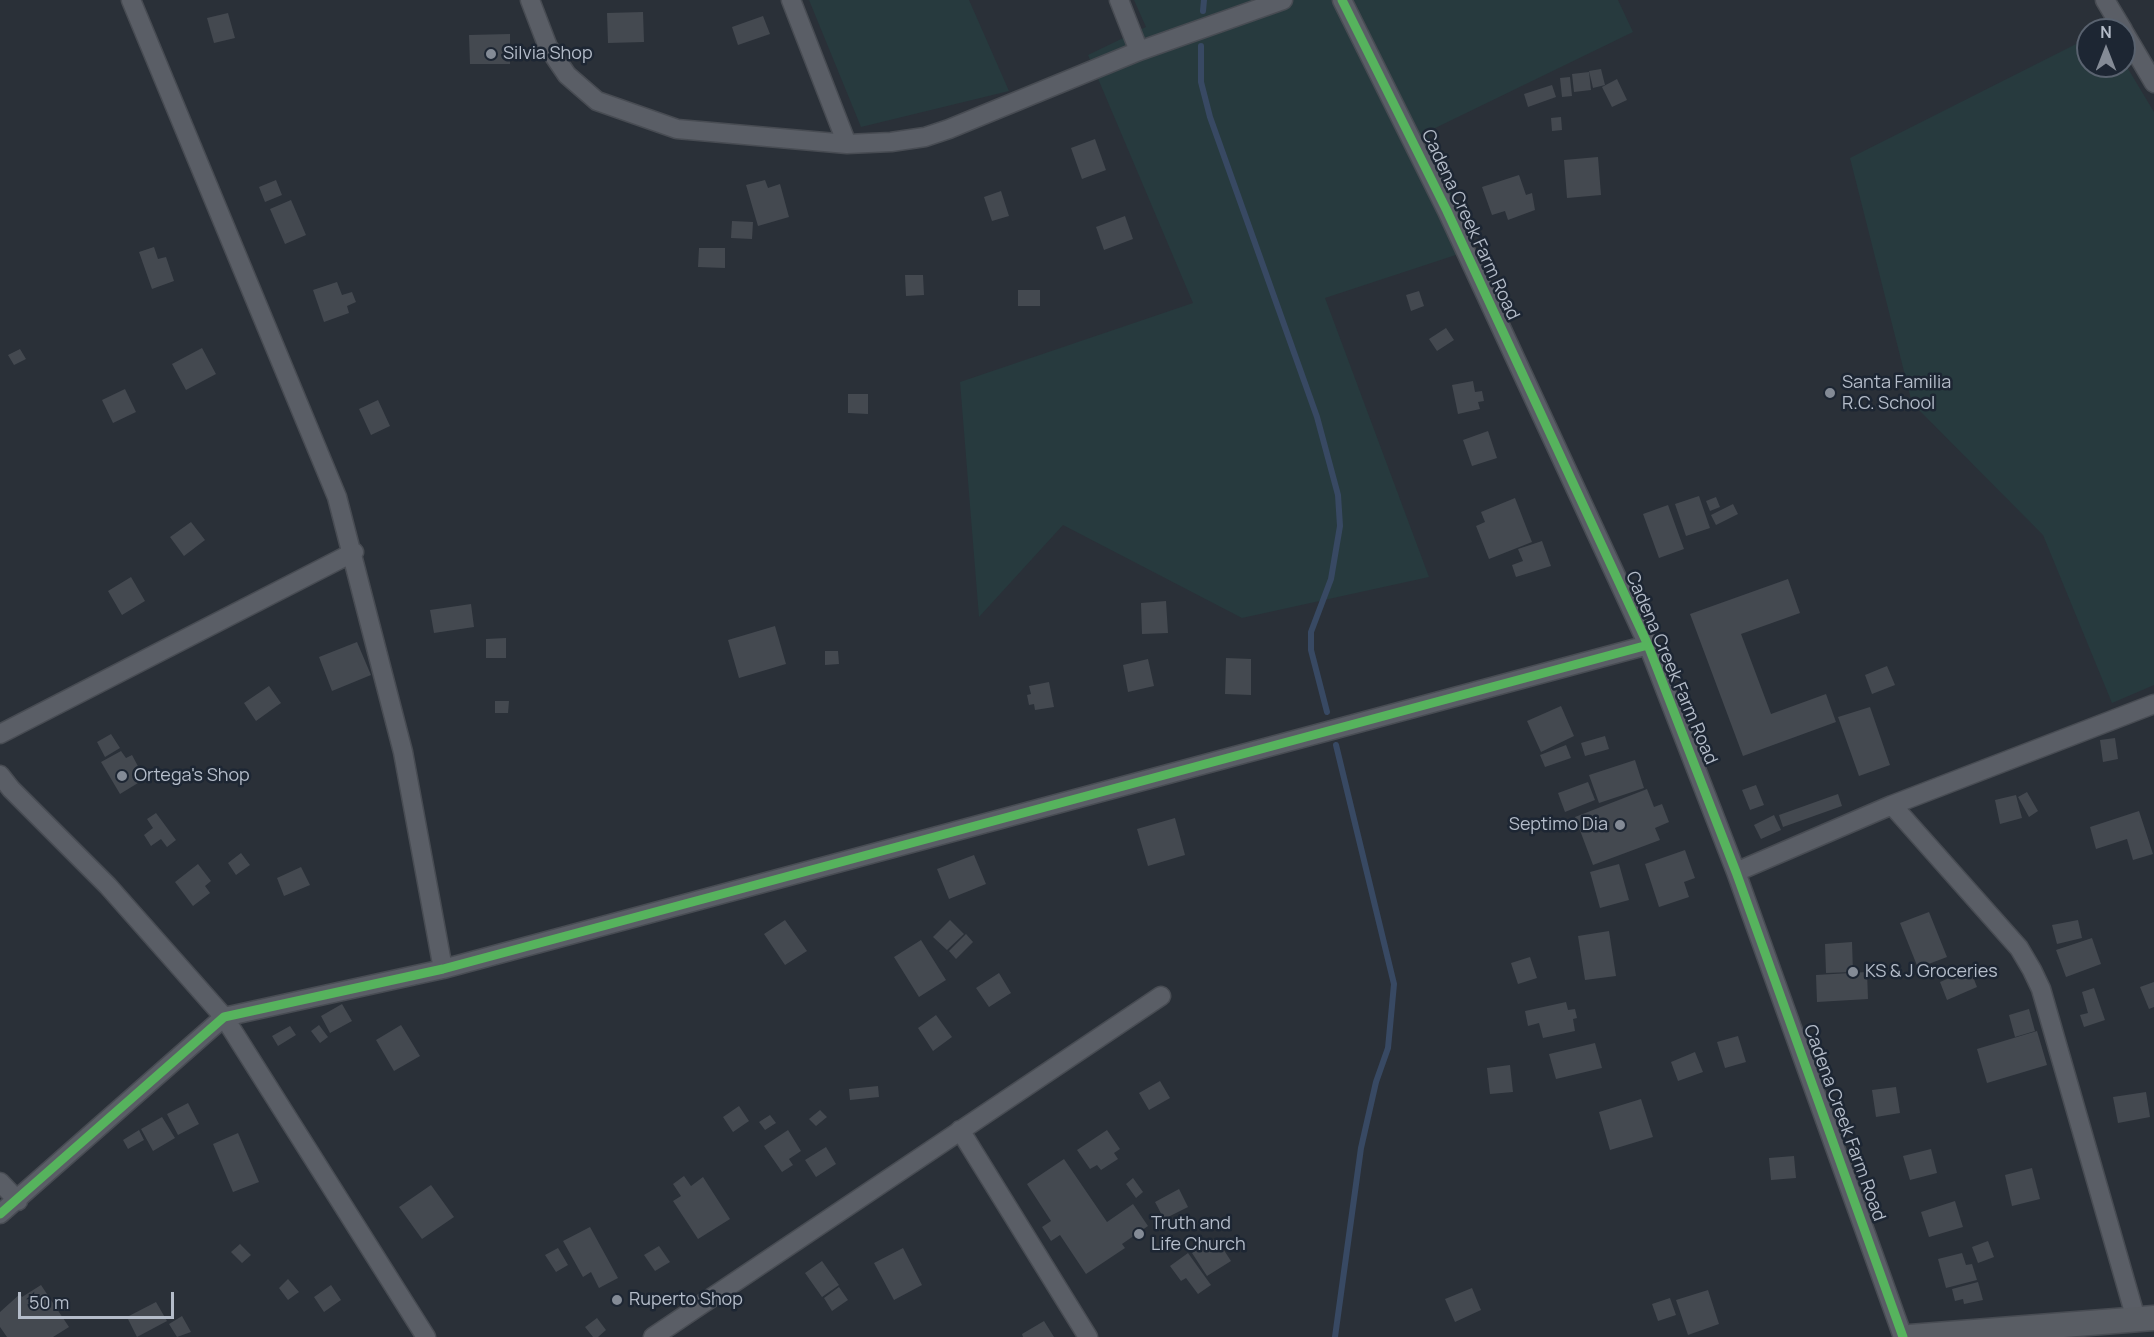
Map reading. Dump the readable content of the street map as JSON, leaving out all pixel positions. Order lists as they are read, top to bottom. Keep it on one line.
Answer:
{"streets":{"street":["Cadena Creek Farm Road"]},"places":["Silvia Shop","Santa Familia R.C. School","Ortega's Shop","Septimo Dia","KS & J Groceries","Truth and Life Church","Ruperto Shop"],"scale_bar":"50 m","north":"top"}
